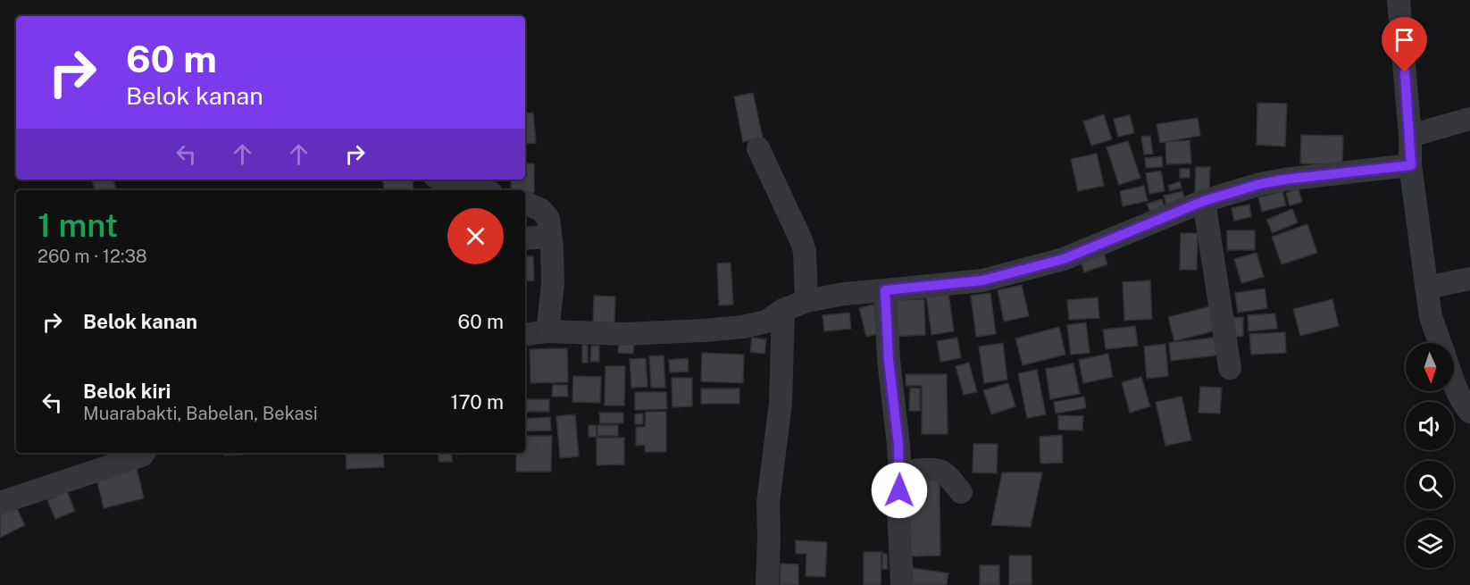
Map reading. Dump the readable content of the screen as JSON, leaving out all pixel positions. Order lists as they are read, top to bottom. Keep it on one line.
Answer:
{"north":"bottom","page":{"turn":["60 m","Belok kanan"],"heading":["1 mnt","260 m · 12:38"],"list":[{"name":"Belok kanan","value":"60 m"},{"name":"Belok kiri","note":"Muarabakti, Babelan, Bekasi","value":"170 m"}]}}
